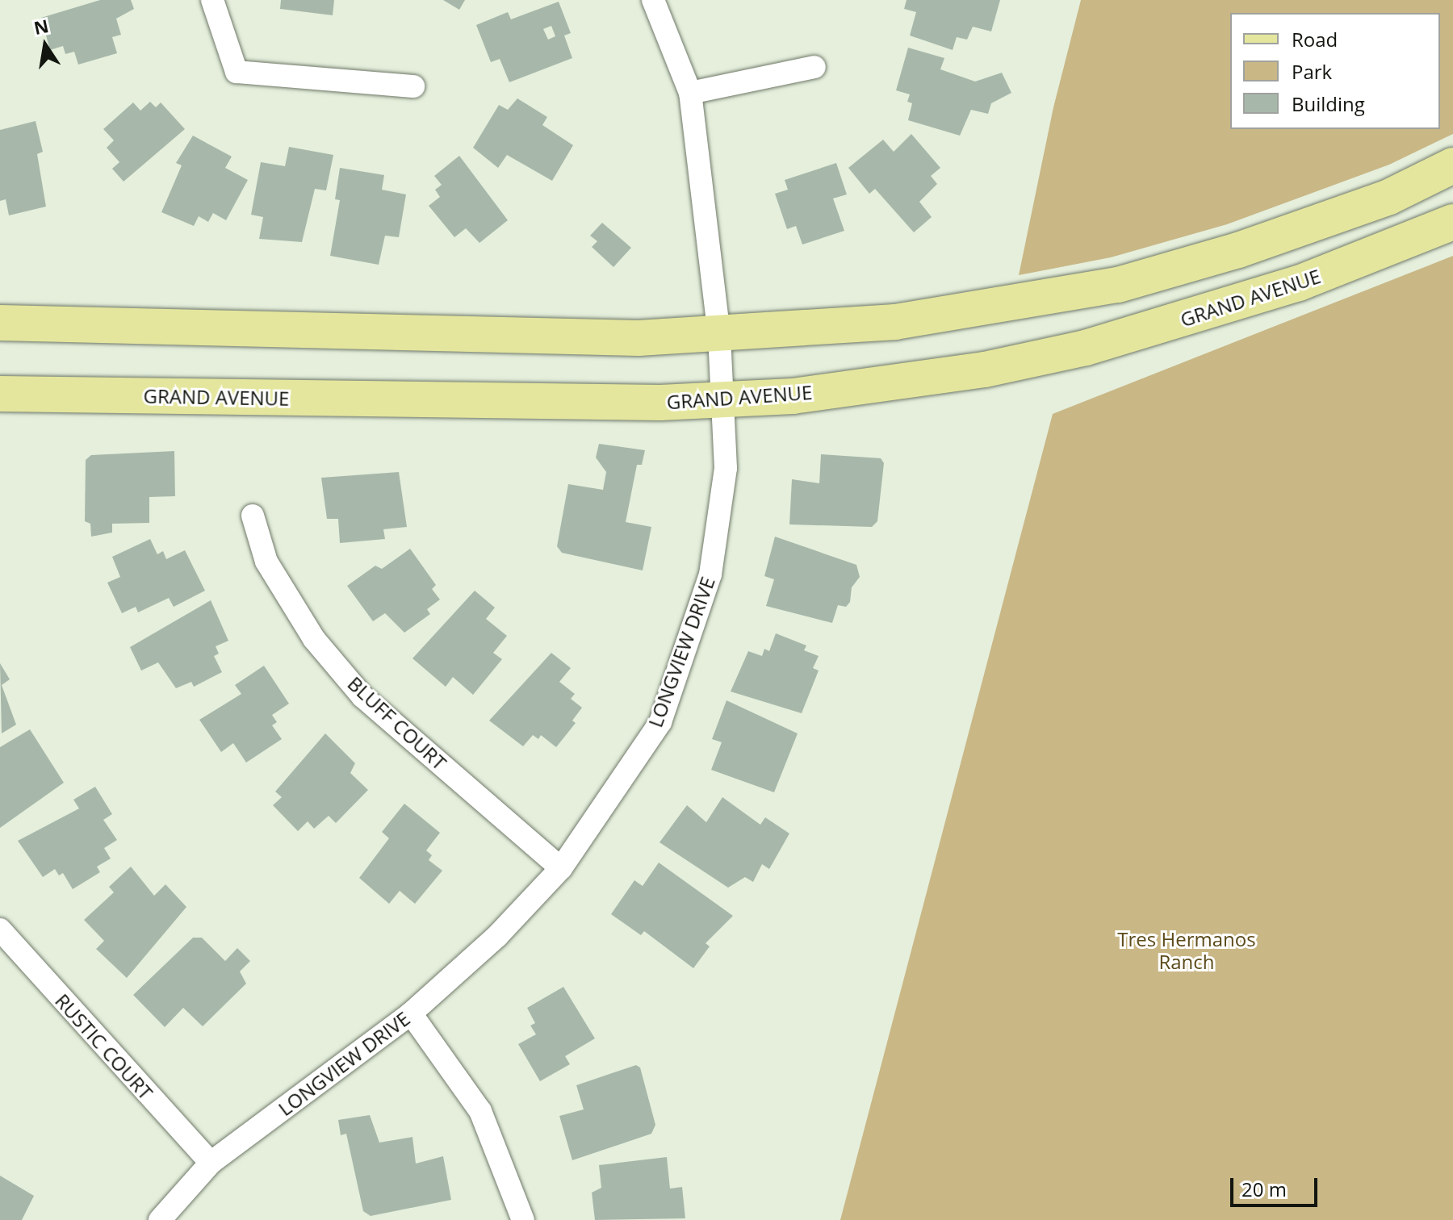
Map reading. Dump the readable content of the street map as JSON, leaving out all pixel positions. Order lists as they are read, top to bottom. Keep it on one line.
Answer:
{"streets":{"main road":["GRAND AVENUE"],"street":["LONGVIEW DRIVE","BLUFF COURT","RUSTIC COURT"]},"crossings":[["GRAND AVENUE","LONGVIEW DRIVE"],["LONGVIEW DRIVE","BLUFF COURT"],["LONGVIEW DRIVE","RUSTIC COURT"]],"parks":["Tres Hermanos Ranch"],"legend":["Road","Park","Building"],"scale_bar":"20 m","north":"top"}
